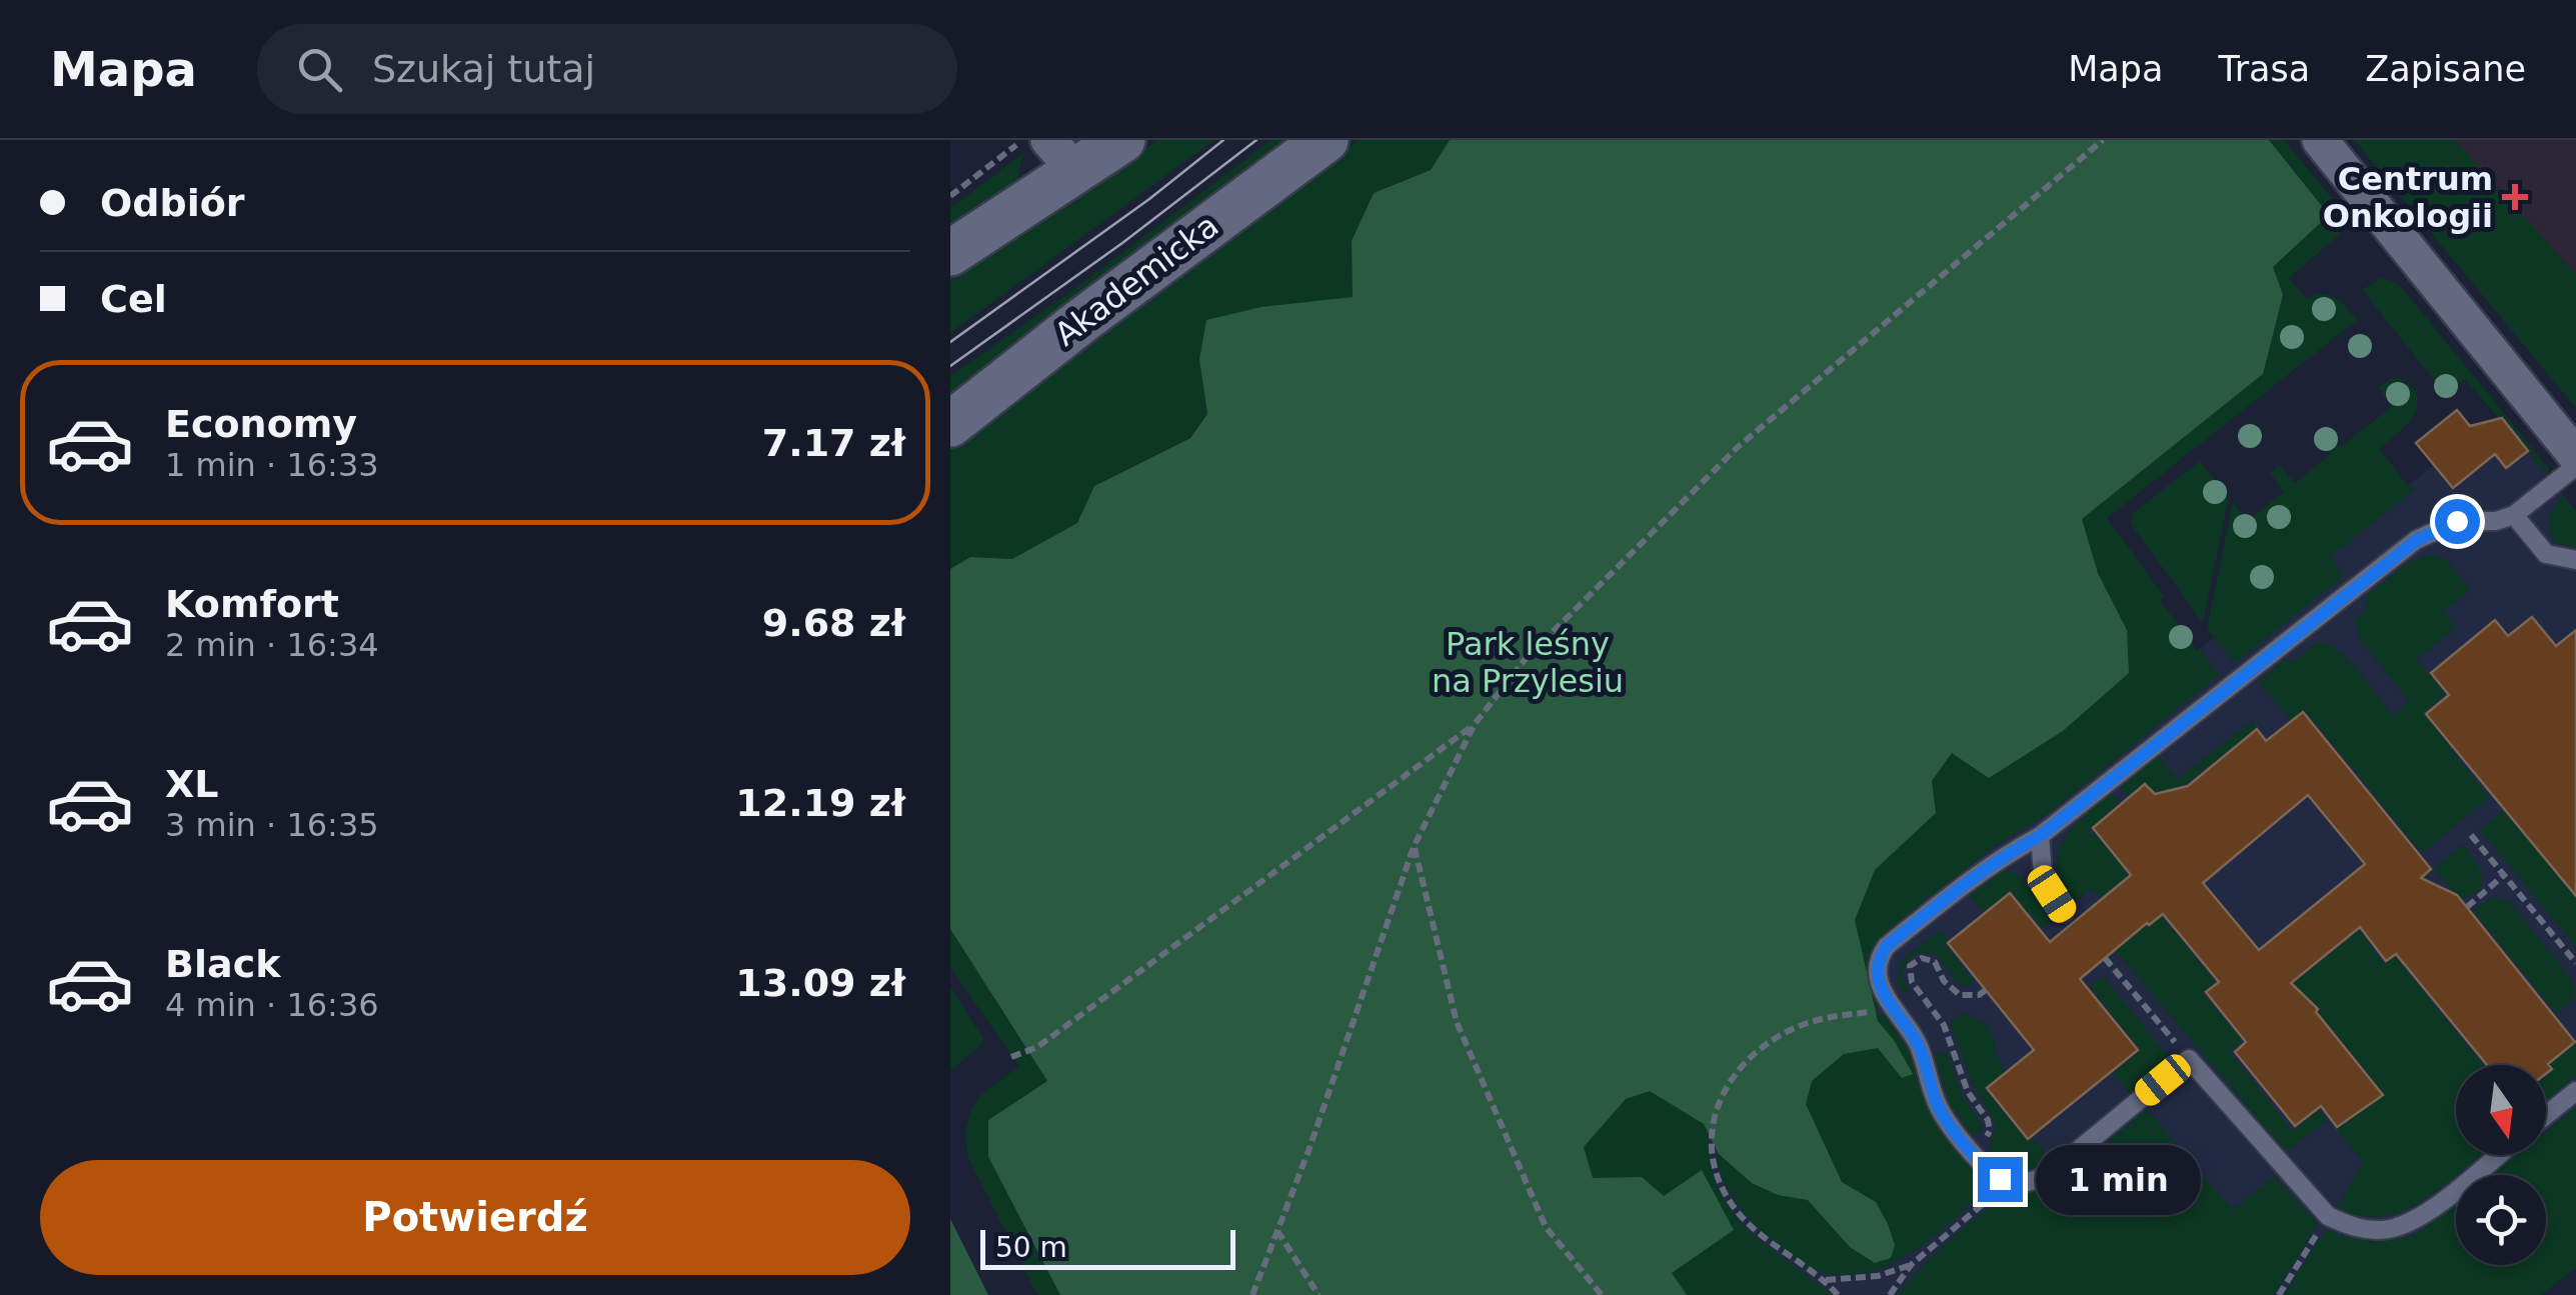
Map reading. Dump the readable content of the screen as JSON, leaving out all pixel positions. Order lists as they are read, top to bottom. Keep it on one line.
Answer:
{"streets":{"street":["Akademicka"]},"parks":["Park leśny na Przylesiu"],"places":{"health":["Centrum Onkologii"]},"scale_bar":"50 m","north":"bottom","page":{"header":"Mapa","search":"Szukaj tutaj","nav":["Mapa","Trasa","Zapisane"],"banner":["Odbiór","Cel"],"list":[{"name":"Economy","note":"1 min · 16:33","value":"7.17 zł"},{"name":"Komfort","note":"2 min · 16:34","value":"9.68 zł"},{"name":"XL","note":"3 min · 16:35","value":"12.19 zł"},{"name":"Black","note":"4 min · 16:36","value":"13.09 zł"}],"buttons":"Potwierdź","bubble":"1 min","scale":"50 m"}}
